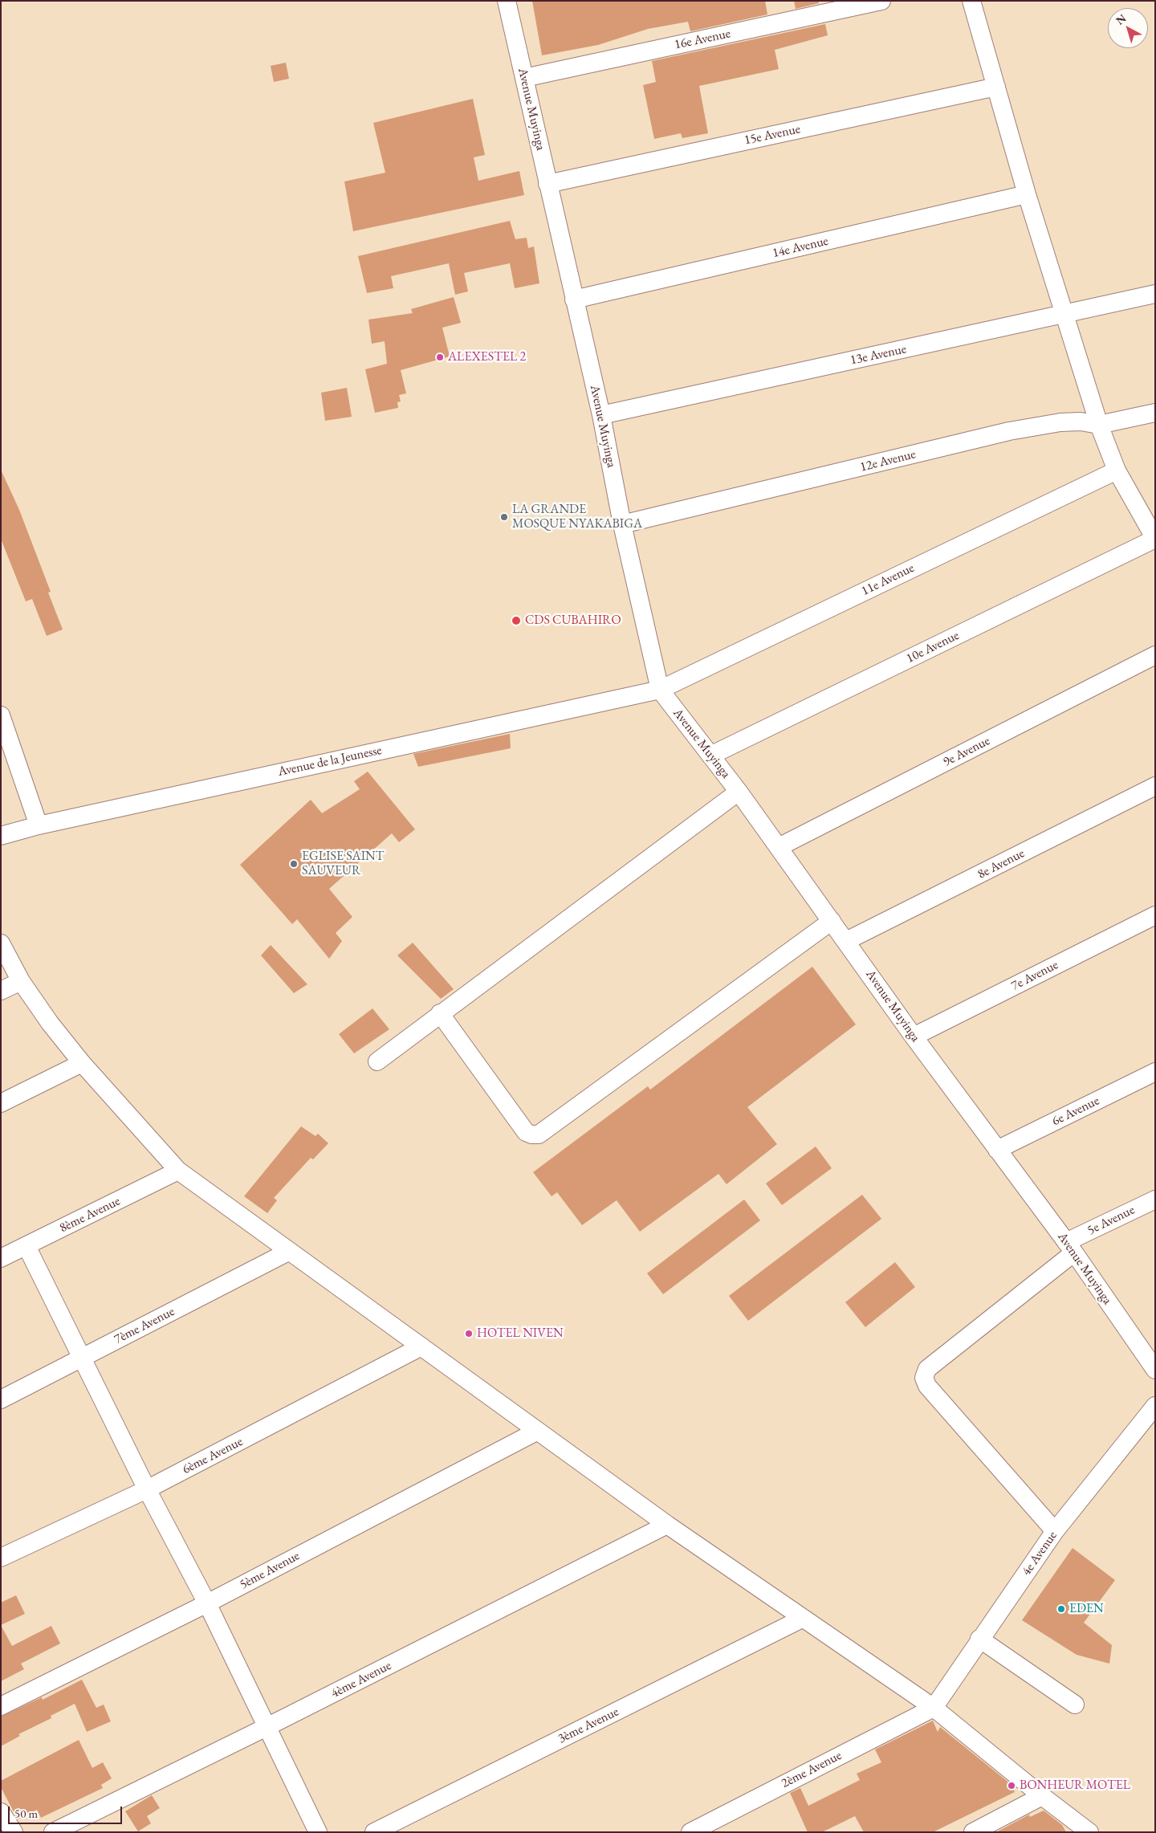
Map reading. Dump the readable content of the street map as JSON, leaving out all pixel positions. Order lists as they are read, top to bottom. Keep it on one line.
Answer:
{"streets":{"street":["16e Avenue","Avenue Muyinga","15e Avenue","14e Avenue","13e Avenue","12e Avenue","11e Avenue","10e Avenue","9e Avenue","Avenue de la Jeunesse","8e Avenue","7e Avenue","6e Avenue","8ème Avenue","5e Avenue","7ème Avenue","6ème Avenue","4e Avenue","5ème Avenue","4ème Avenue","3ème Avenue","2ème Avenue"]},"crossings":[["16e Avenue","Avenue Muyinga"],["Avenue Muyinga","15e Avenue"],["Avenue Muyinga","14e Avenue"],["Avenue Muyinga","13e Avenue"],["Avenue Muyinga","12e Avenue"],["Avenue Muyinga","11e Avenue"],["Avenue Muyinga","10e Avenue"],["Avenue Muyinga","9e Avenue"],["Avenue Muyinga","Avenue de la Jeunesse"],["Avenue Muyinga","8e Avenue"],["Avenue Muyinga","7e Avenue"],["Avenue Muyinga","6e Avenue"],["Avenue Muyinga","5e Avenue"],["11e Avenue","Avenue de la Jeunesse"],["5e Avenue","4e Avenue"],["4e Avenue","2ème Avenue"]],"places":["ALEXESTEL 2","LA GRANDE MOSQUE NYAKABIGA","CDS CUBAHIRO","EGLISE SAINT SAUVEUR","HOTEL NIVEN","EDEN","BONHEUR MOTEL"],"scale_bar":"50 m","north":"top left"}
